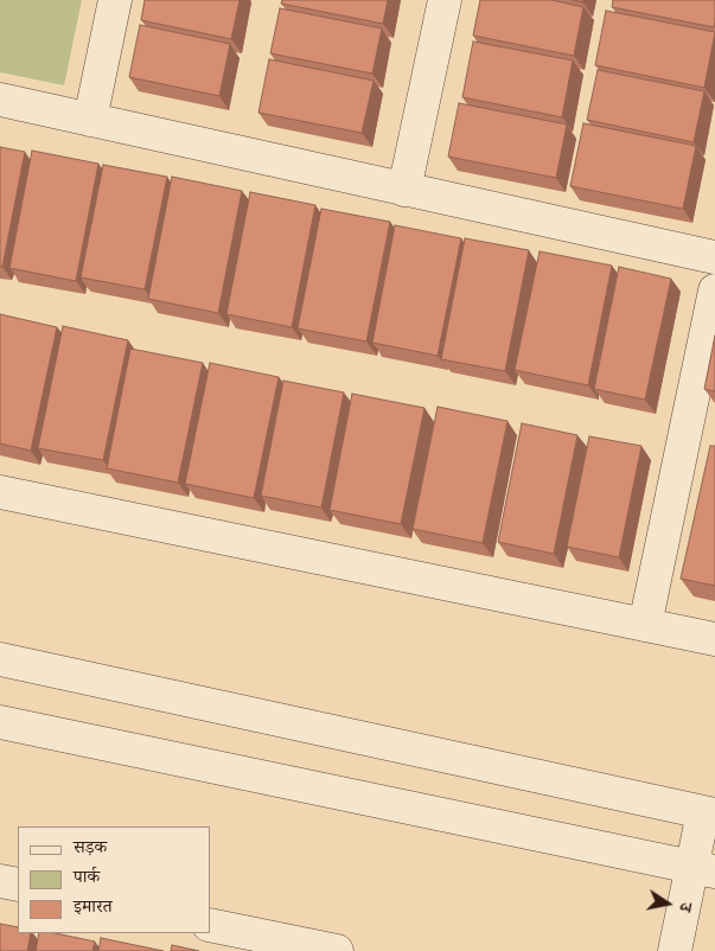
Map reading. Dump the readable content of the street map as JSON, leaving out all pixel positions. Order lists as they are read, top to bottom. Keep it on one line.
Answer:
{"legend":["सड़क","पार्क","इमारत"],"north":"right"}
